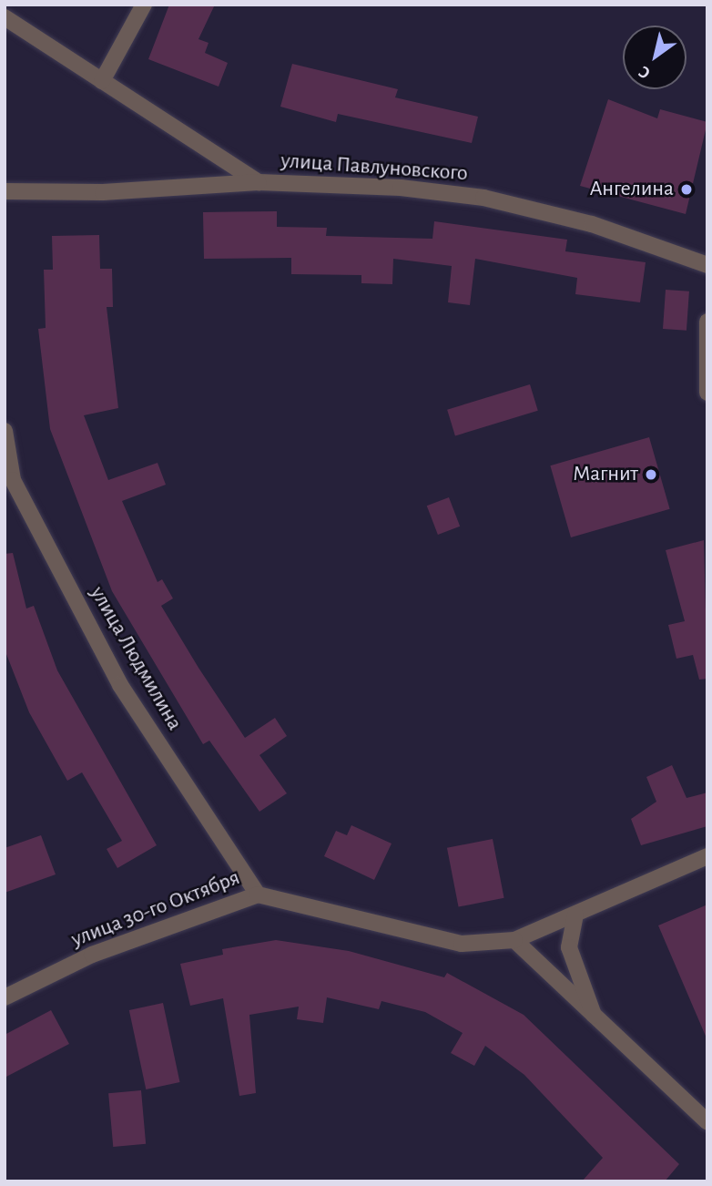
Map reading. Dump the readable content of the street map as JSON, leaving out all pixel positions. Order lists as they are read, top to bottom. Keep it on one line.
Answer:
{"streets":{"street":["улица Павлуновского","улица Людмилина","улица 30-го Октября"]},"crossings":[["улица Людмилина","улица 30-го Октября"]],"places":["Ангелина","Магнит"],"north":"bottom left"}
